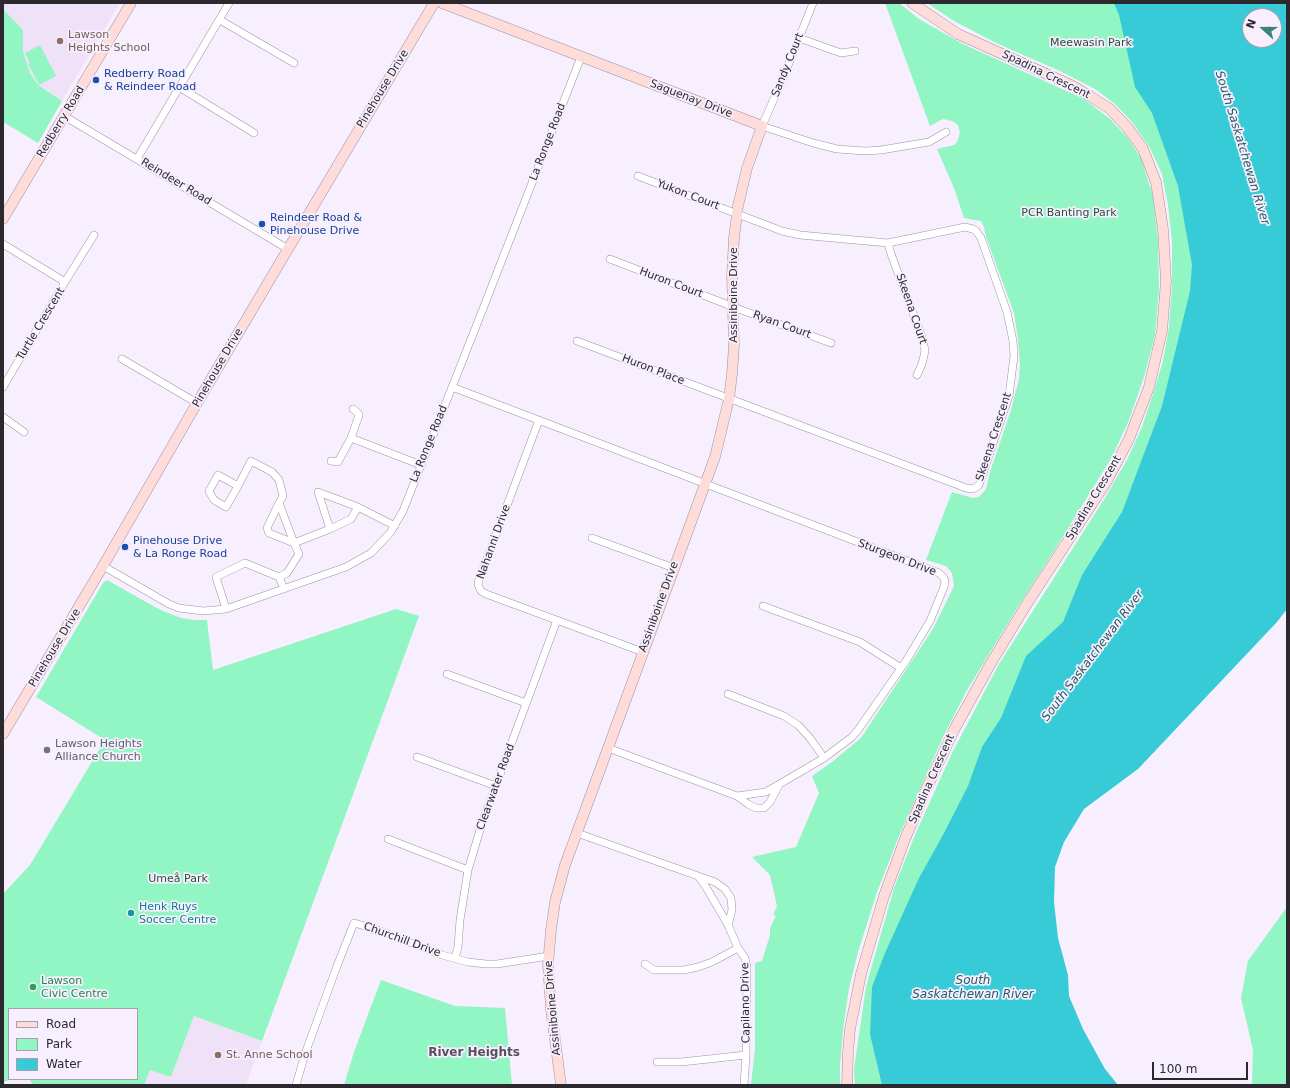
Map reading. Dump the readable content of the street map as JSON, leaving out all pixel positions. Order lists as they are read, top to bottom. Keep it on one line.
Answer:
{"streets":{"street":["Sandy Court","Spadina Crescent","Pinehouse Drive","Saguenay Drive","Redberry Road","La Ronge Road","Reindeer Road","Yukon Court","Huron Court","Assiniboine Drive","Skeena Court","Turtle Crescent","Ryan Court","Huron Place","Skeena Crescent","Nahanni Drive","Sturgeon Drive","Clearwater Road","Churchill Drive","Capilano Drive"]},"crossings":[["Sandy Court","Saguenay Drive"],["Sandy Court","Assiniboine Drive"],["Pinehouse Drive","La Ronge Road"],["Pinehouse Drive","Reindeer Road"],["Saguenay Drive","La Ronge Road"],["Saguenay Drive","Assiniboine Drive"],["Redberry Road","Reindeer Road"],["Yukon Court","Assiniboine Drive"],["Yukon Court","Skeena Crescent"],["Huron Court","Assiniboine Drive"],["Huron Court","Ryan Court"],["Assiniboine Drive","Ryan Court"],["Assiniboine Drive","Huron Place"],["Assiniboine Drive","Skeena Crescent"],["Assiniboine Drive","Nahanni Drive"],["Assiniboine Drive","Sturgeon Drive"],["Assiniboine Drive","Churchill Drive"],["Skeena Court","Skeena Crescent"],["Huron Place","Skeena Crescent"],["Nahanni Drive","Clearwater Road"],["Clearwater Road","Churchill Drive"]],"districts":["River Heights"],"water":["South Saskatchewan River"],"parks":["Meewasin Park","PCR Banting Park","Umeå Park"],"places":["Lawson Heights School","Redberry Road & Reindeer Road","Reindeer Road & Pinehouse Drive","Pinehouse Drive & La Ronge Road","Lawson Heights Alliance Church","Henk Ruys Soccer Centre","Lawson Civic Centre","St. Anne School"],"legend":["Road","Park","Water"],"scale_bar":"100 m","north":"left"}
